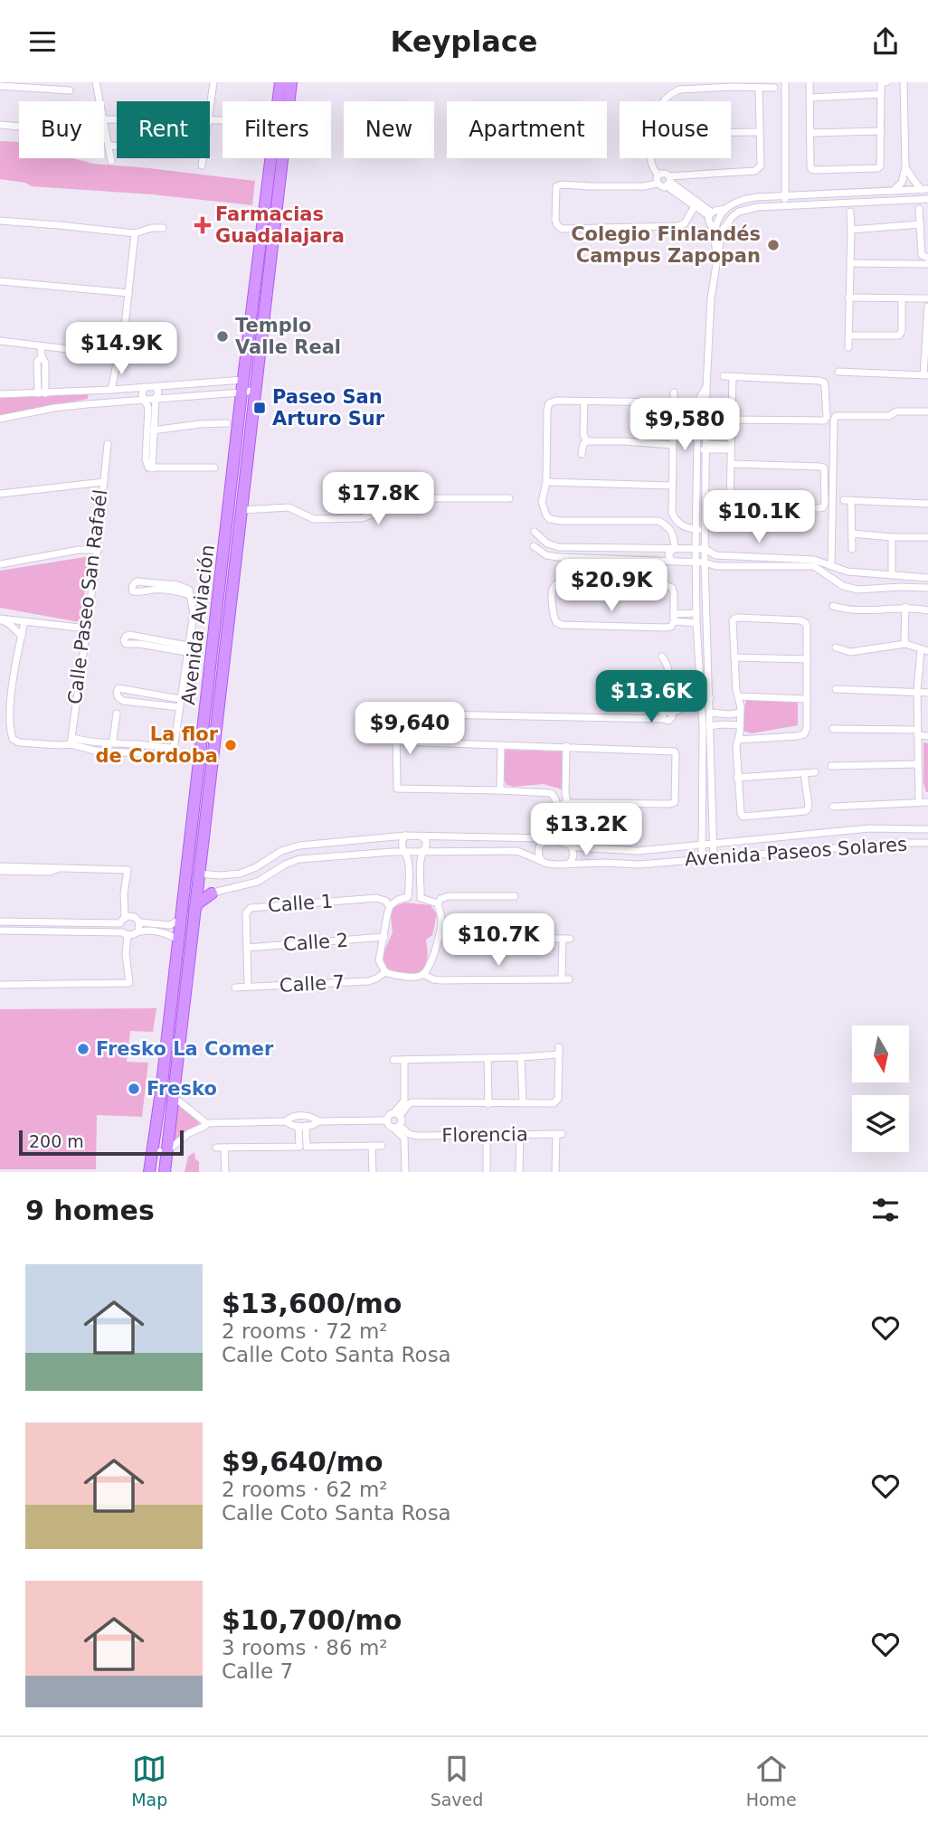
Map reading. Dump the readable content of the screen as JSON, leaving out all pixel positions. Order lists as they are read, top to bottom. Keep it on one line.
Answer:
{"streets":{"main road":["Avenida Aviación"],"street":["Calle Paseo San Rafaél","Avenida Paseos Solares","Calle 1","Calle 2","Calle 7","Florencia"]},"crossings":[["Avenida Aviación","Avenida Paseos Solares"],["Calle 1","Calle 2"],["Calle 1","Calle 7"]],"places":{"health":["Farmacias Guadalajara"],"other":["Colegio Finlandés Campus Zapopan","Templo Valle Real","La flor de Cordoba","Fresko La Comer","Fresko"],"transit":["Paseo San Arturo Sur"]},"scale_bar":"200 m","north":"bottom","page":{"header":"Keyplace","chip":["Buy","Rent","Filters","New","Apartment","House"],"price":["$14.9K","$9,580","$17.8K","$10.1K","$20.9K","$13.6K","$9,640","$13.2K","$10.7K"],"scale":"200 m","heading":"9 homes","list":[{"name":"$13,600/mo","note":"2 rooms · 72 m² · Calle Coto Santa Rosa"},{"name":"$9,640/mo","note":"2 rooms · 62 m² · Calle Coto Santa Rosa"},{"name":"$10,700/mo","note":"3 rooms · 86 m² · Calle 7"}],"tabs":["Map","Saved","Home"]}}
